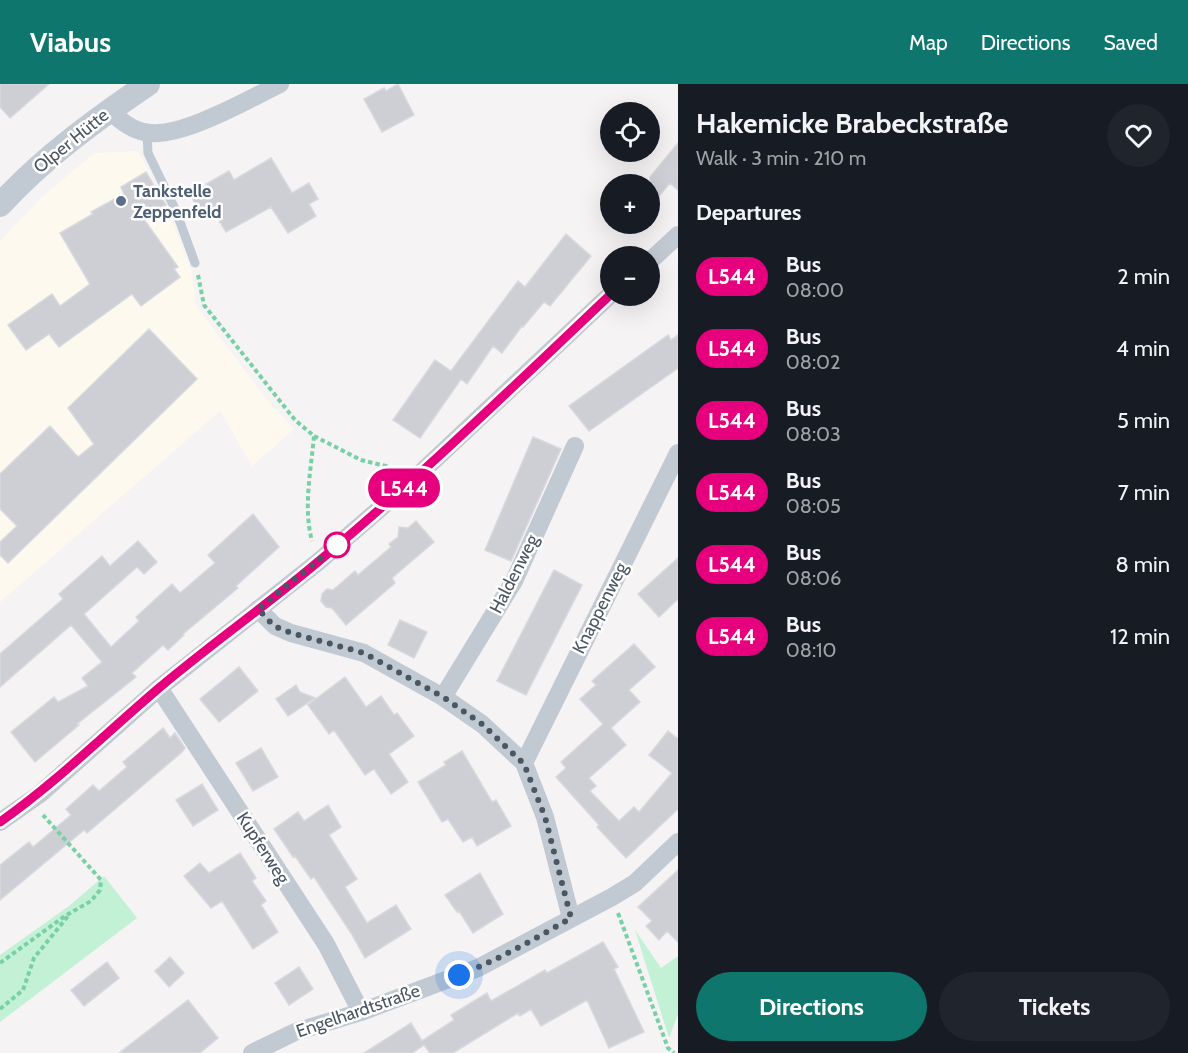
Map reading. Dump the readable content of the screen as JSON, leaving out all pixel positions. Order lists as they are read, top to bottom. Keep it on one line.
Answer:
{"streets":{"street":["Olper Hütte","Haldenweg","Knappenweg","Kupferweg","Engelhardtstraße"]},"crossings":[["Kupferweg","Engelhardtstraße"]],"places":["Tankstelle Zeppenfeld"],"lines":["bus line L544"],"page":{"header":"Viabus","nav":["Map","Directions","Saved"],"on_map":"L544","heading":[["Hakemicke Brabeckstraße","Walk · 3 min · 210 m"],"Departures"],"map_buttons":["+","−"],"list":[{"mark":"L544","name":"Bus","note":"08:00","value":"2 min"},{"mark":"L544","name":"Bus","note":"08:02","value":"4 min"},{"mark":"L544","name":"Bus","note":"08:03","value":"5 min"},{"mark":"L544","name":"Bus","note":"08:05","value":"7 min"},{"mark":"L544","name":"Bus","note":"08:06","value":"8 min"},{"mark":"L544","name":"Bus","note":"08:10","value":"12 min"}],"buttons":["Directions","Tickets"]}}
